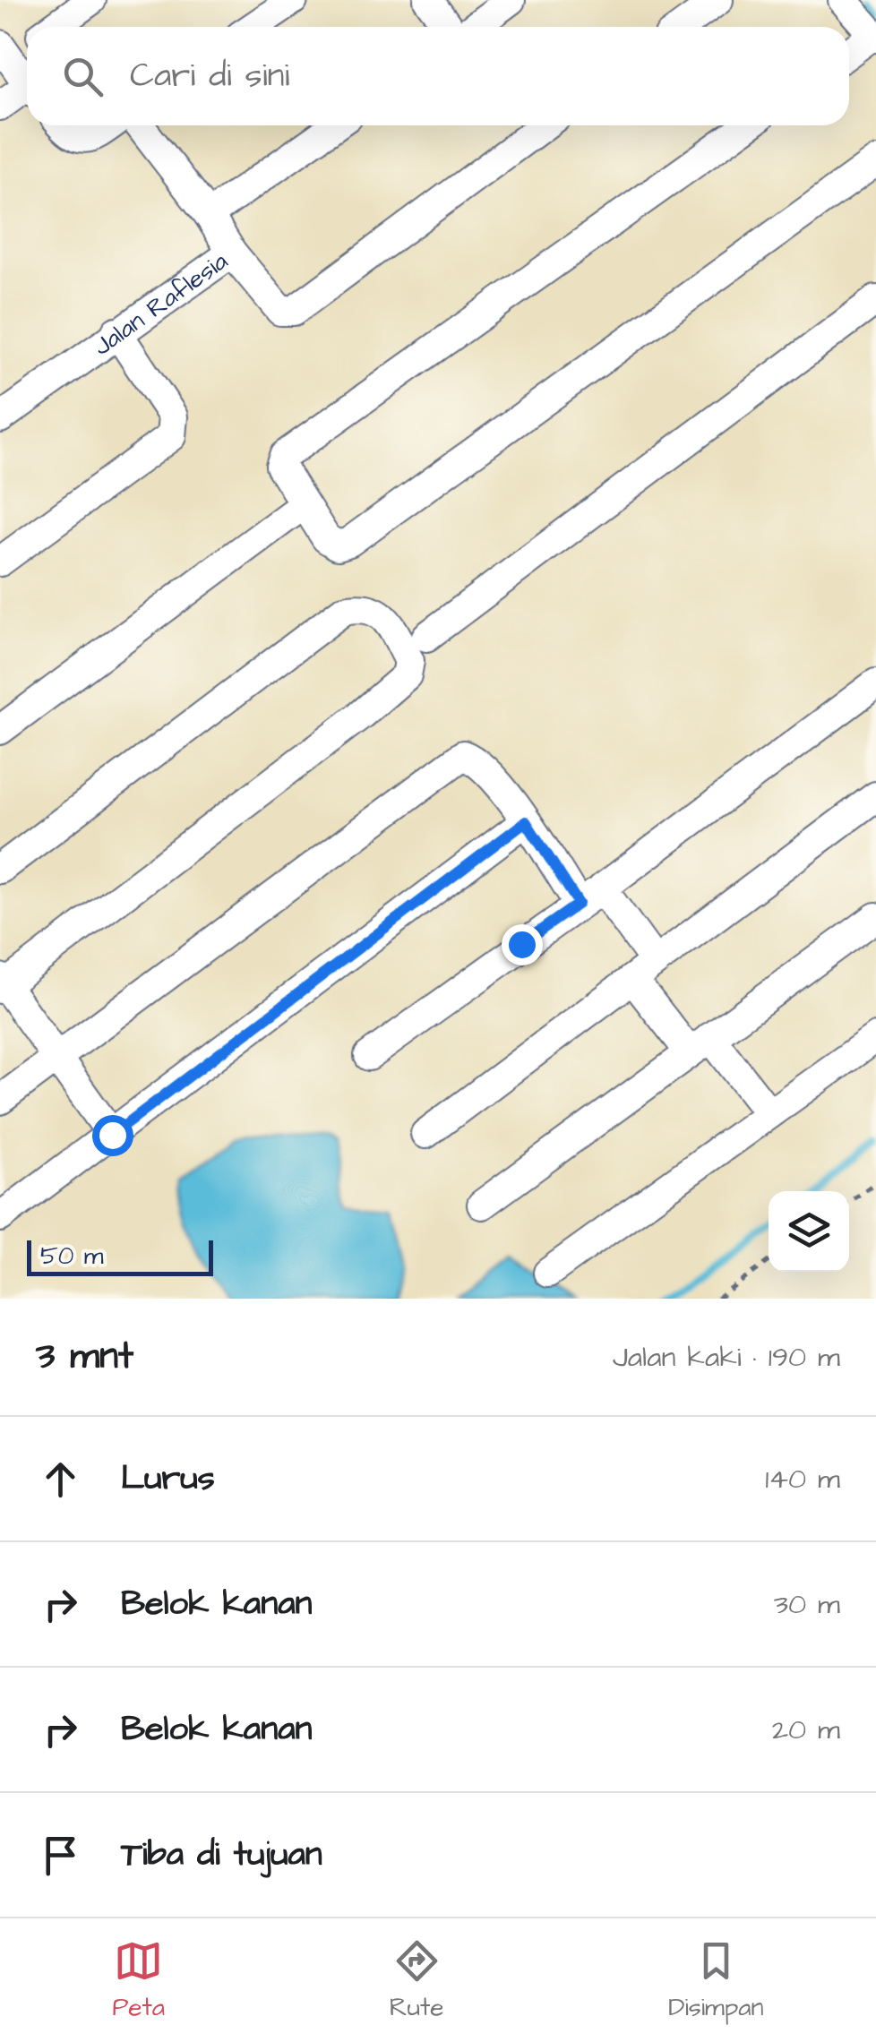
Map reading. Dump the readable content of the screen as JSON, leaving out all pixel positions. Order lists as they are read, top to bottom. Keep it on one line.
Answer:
{"streets":{"street":["Jalan Raflesia"]},"scale_bar":"50 m","page":{"search":"Cari di sini","scale":"50 m","heading":["3 mnt","Jalan kaki · 190 m"],"list":[["Lurus","140 m"],["Belok kanan","30 m"],["Belok kanan","20 m"],"Tiba di tujuan"],"nav":["Peta","Rute","Disimpan"]}}
